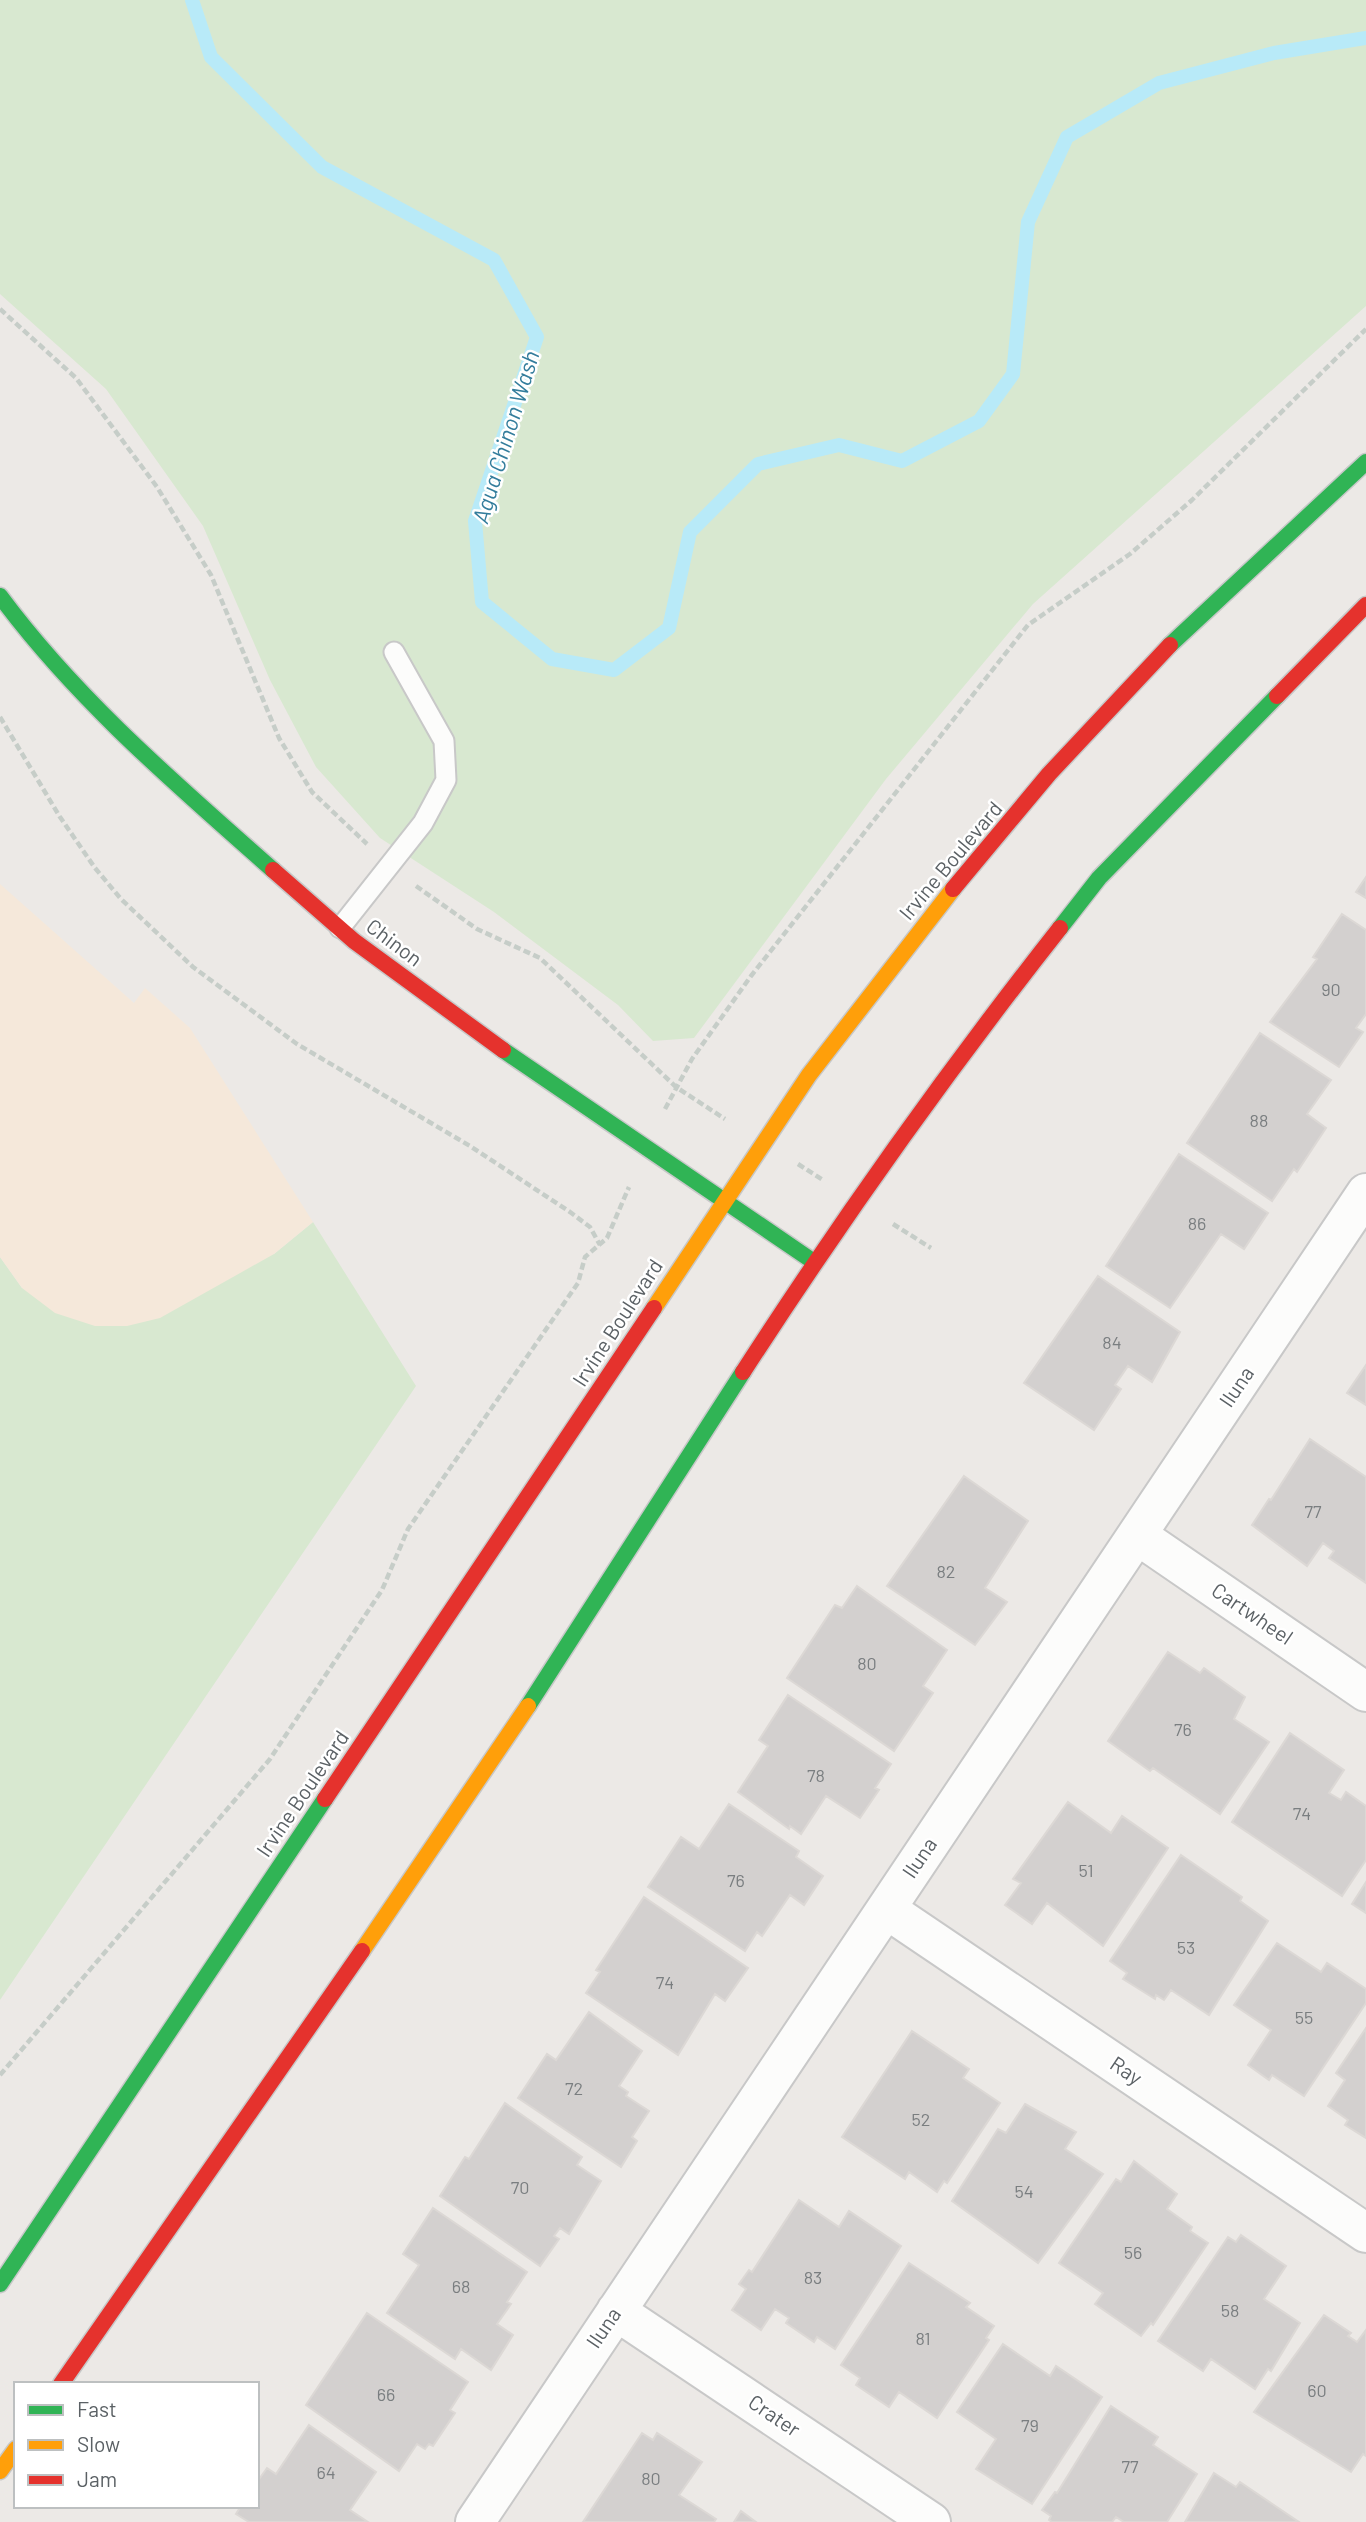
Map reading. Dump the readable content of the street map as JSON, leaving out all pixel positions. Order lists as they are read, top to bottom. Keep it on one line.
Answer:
{"streets":{"main road":["Irvine Boulevard","Chinon"],"street":["Iluna","Cartwheel","Ray","Crater"]},"crossings":[["Irvine Boulevard","Chinon"],["Iluna","Cartwheel"],["Iluna","Ray"],["Iluna","Crater"]],"water":["Agua Chinon Wash"],"house_numbers":["90","88","86","84","77","82","80","76","78","74","51","76","53","74","55","72","52","70","54","56","83","68","58","81","60","66","79","77","64","80"],"legend":["Fast","Slow","Jam"]}
